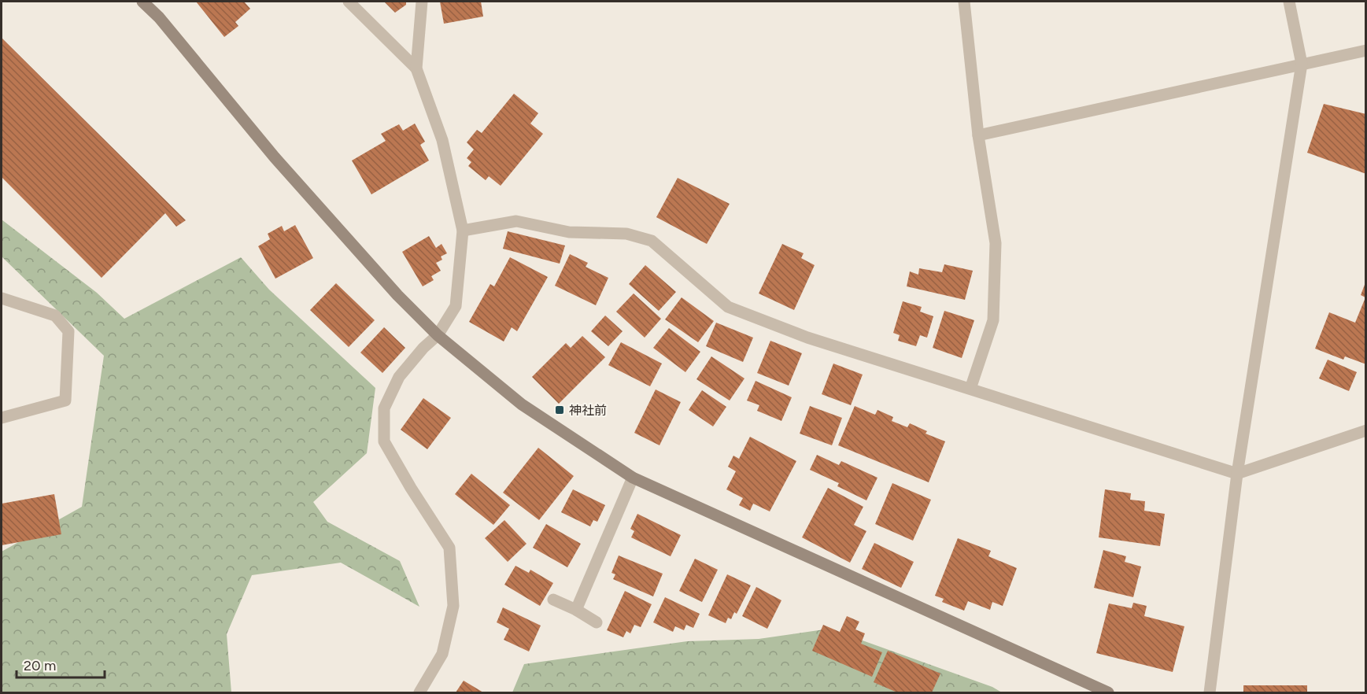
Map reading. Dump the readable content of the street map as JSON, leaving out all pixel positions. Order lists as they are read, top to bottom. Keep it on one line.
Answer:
{"places":{"transit":["神社前"]},"scale_bar":"20 m"}
